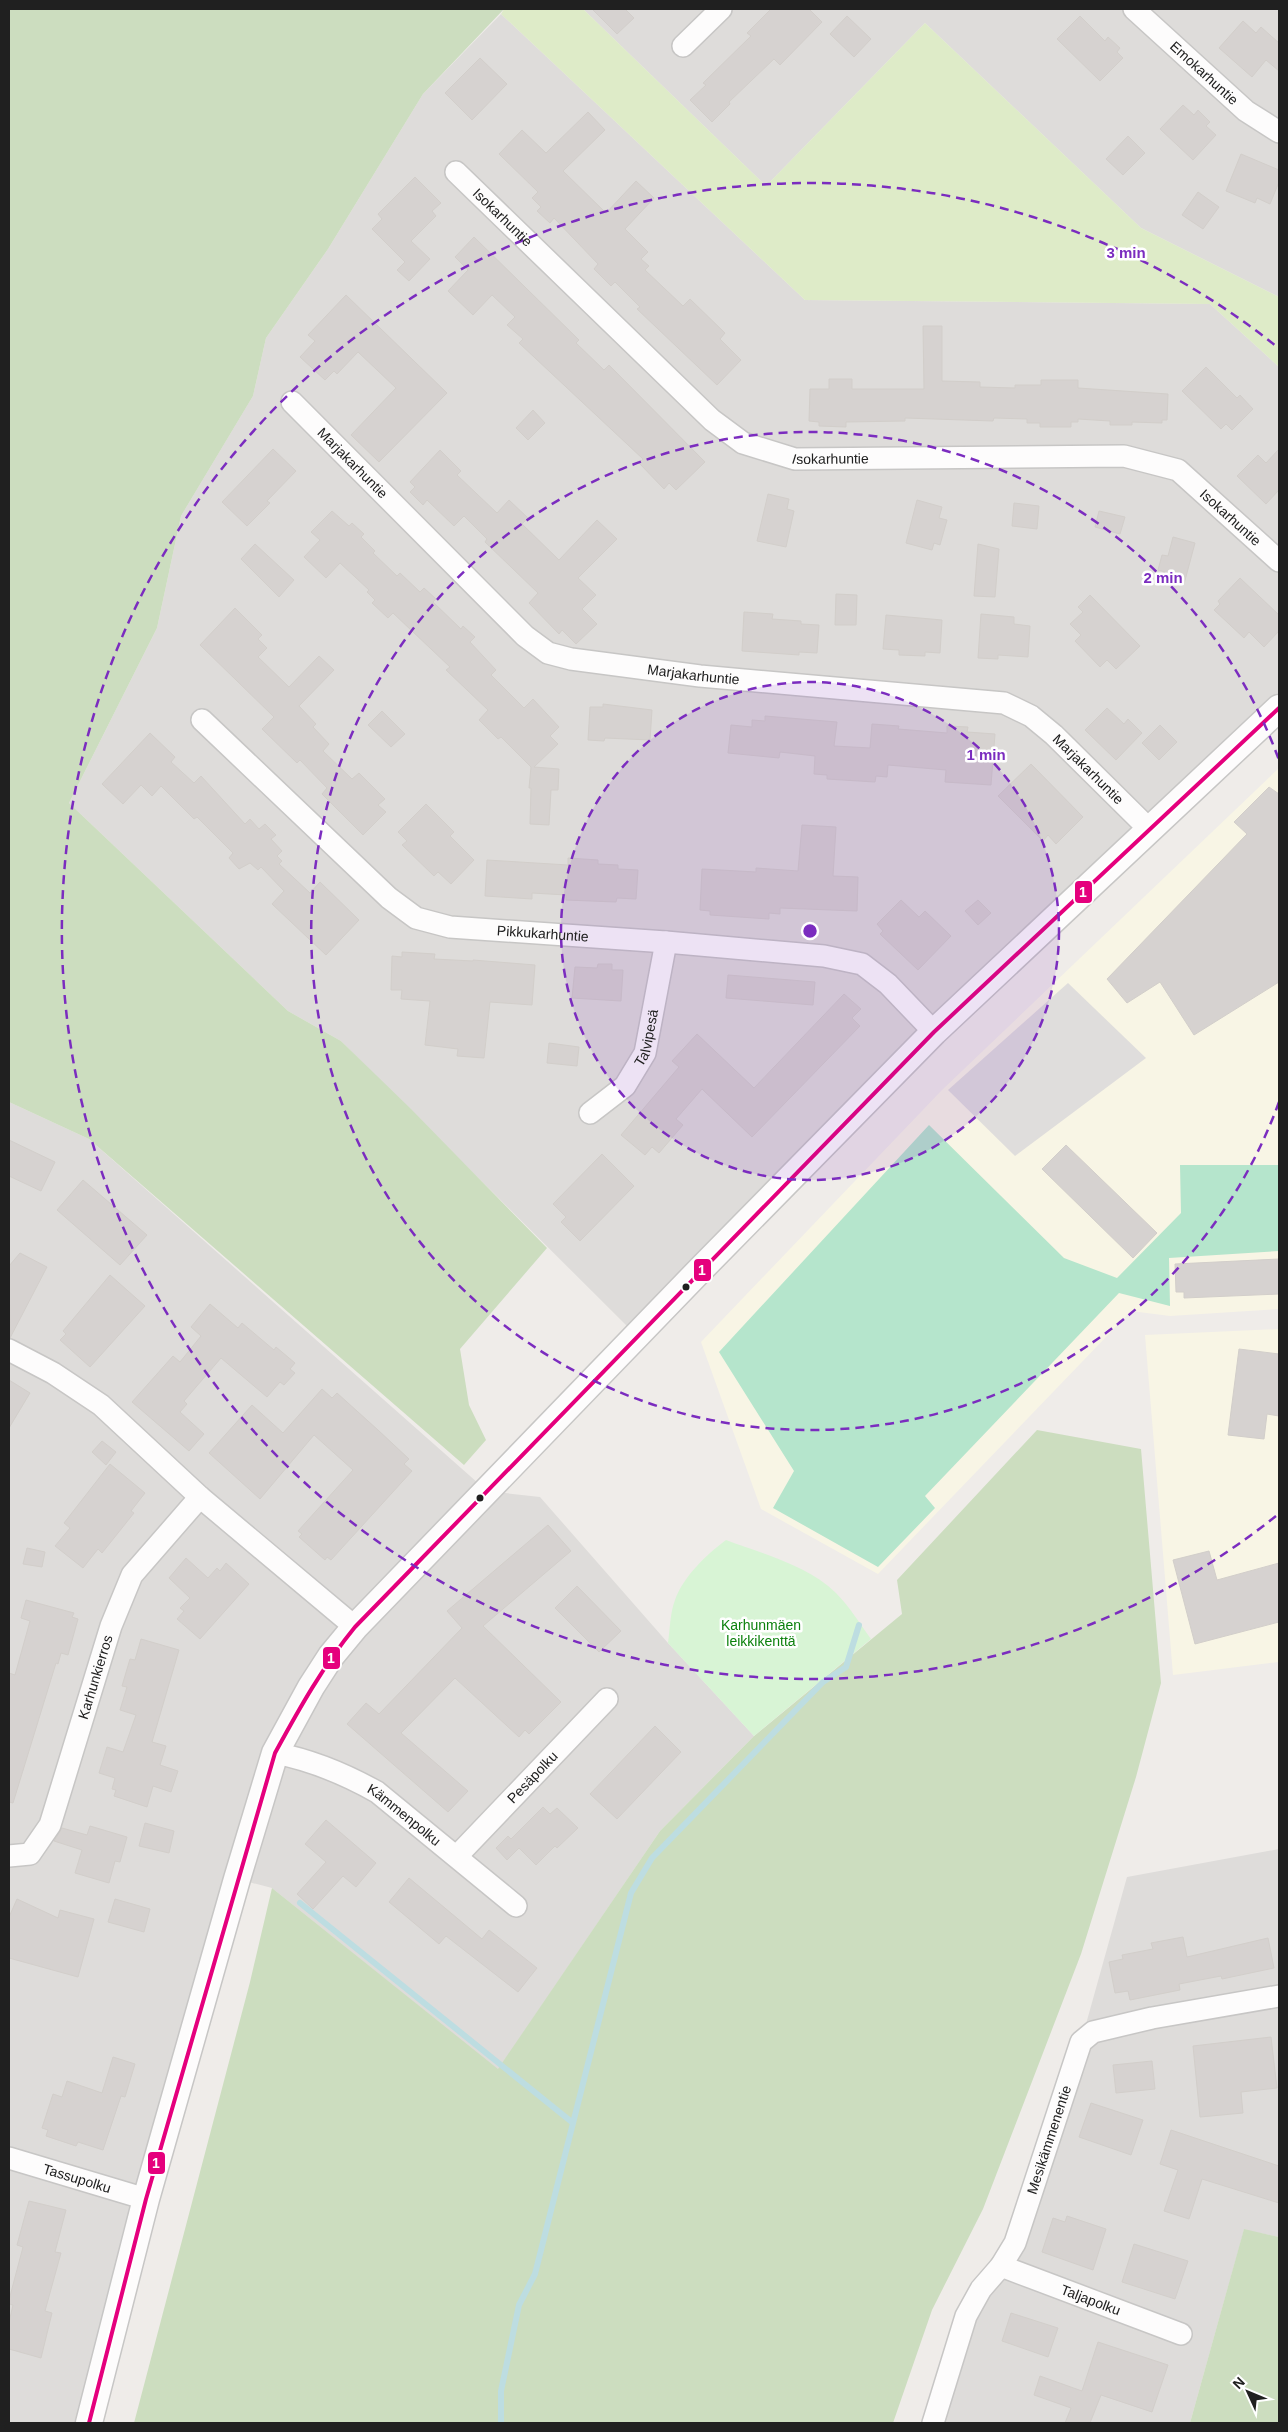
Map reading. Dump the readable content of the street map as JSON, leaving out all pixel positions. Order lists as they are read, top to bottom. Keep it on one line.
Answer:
{"streets":{"street":["Emokarhuntie","Isokarhuntie","Marjakarhuntie","Pikkukarhuntie","Talvipesä","Karhunkierros","Pesäpolku","Kämmenpolku","Mesikämmenentie","Tassupolku","Taljapolku"]},"crossings":[["Pikkukarhuntie","Talvipesä"],["Pesäpolku","Kämmenpolku"],["Mesikämmenentie","Taljapolku"]],"parks":["Karhunmäen leikkikenttä"],"lines":["transit line 1"],"north":"top left","rings":["3 min","2 min","1 min"]}
